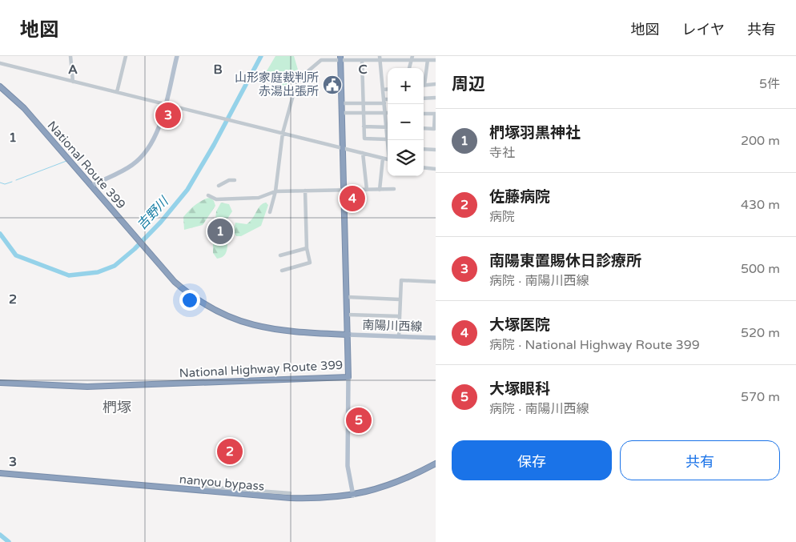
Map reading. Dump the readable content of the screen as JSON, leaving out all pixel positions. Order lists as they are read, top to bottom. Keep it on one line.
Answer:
{"streets":{"highway":["National Route 399","National Highway Route 399","nanyou bypass"],"main road":["南陽川西線"]},"crossings":[["National Route 399","南陽川西線"],["National Route 399","National Highway Route 399"],["南陽川西線","National Highway Route 399"]],"districts":["椚塚"],"water":["吉野川"],"places":{"public building":["山形家庭裁判所 赤湯出張所"]},"page":{"header":"地図","nav":["地図","レイヤ","共有"],"heading":["周辺","5件"],"map_buttons":["+","−"],"pins":["3","4","1","5","2"],"list":[{"mark":"1","name":"椚塚羽黒神社","note":"寺社","value":"200 m"},{"mark":"2","name":"佐藤病院","note":"病院","value":"430 m"},{"mark":"3","name":"南陽東置賜休日診療所","note":"病院 · 南陽川西線","value":"500 m"},{"mark":"4","name":"大塚医院","note":"病院 · National Highway Route 399","value":"520 m"},{"mark":"5","name":"大塚眼科","note":"病院 · 南陽川西線","value":"570 m"}],"buttons":["保存","共有"]},"grid":{"columns":["A","B","C"],"rows":["1","2","3"]}}
